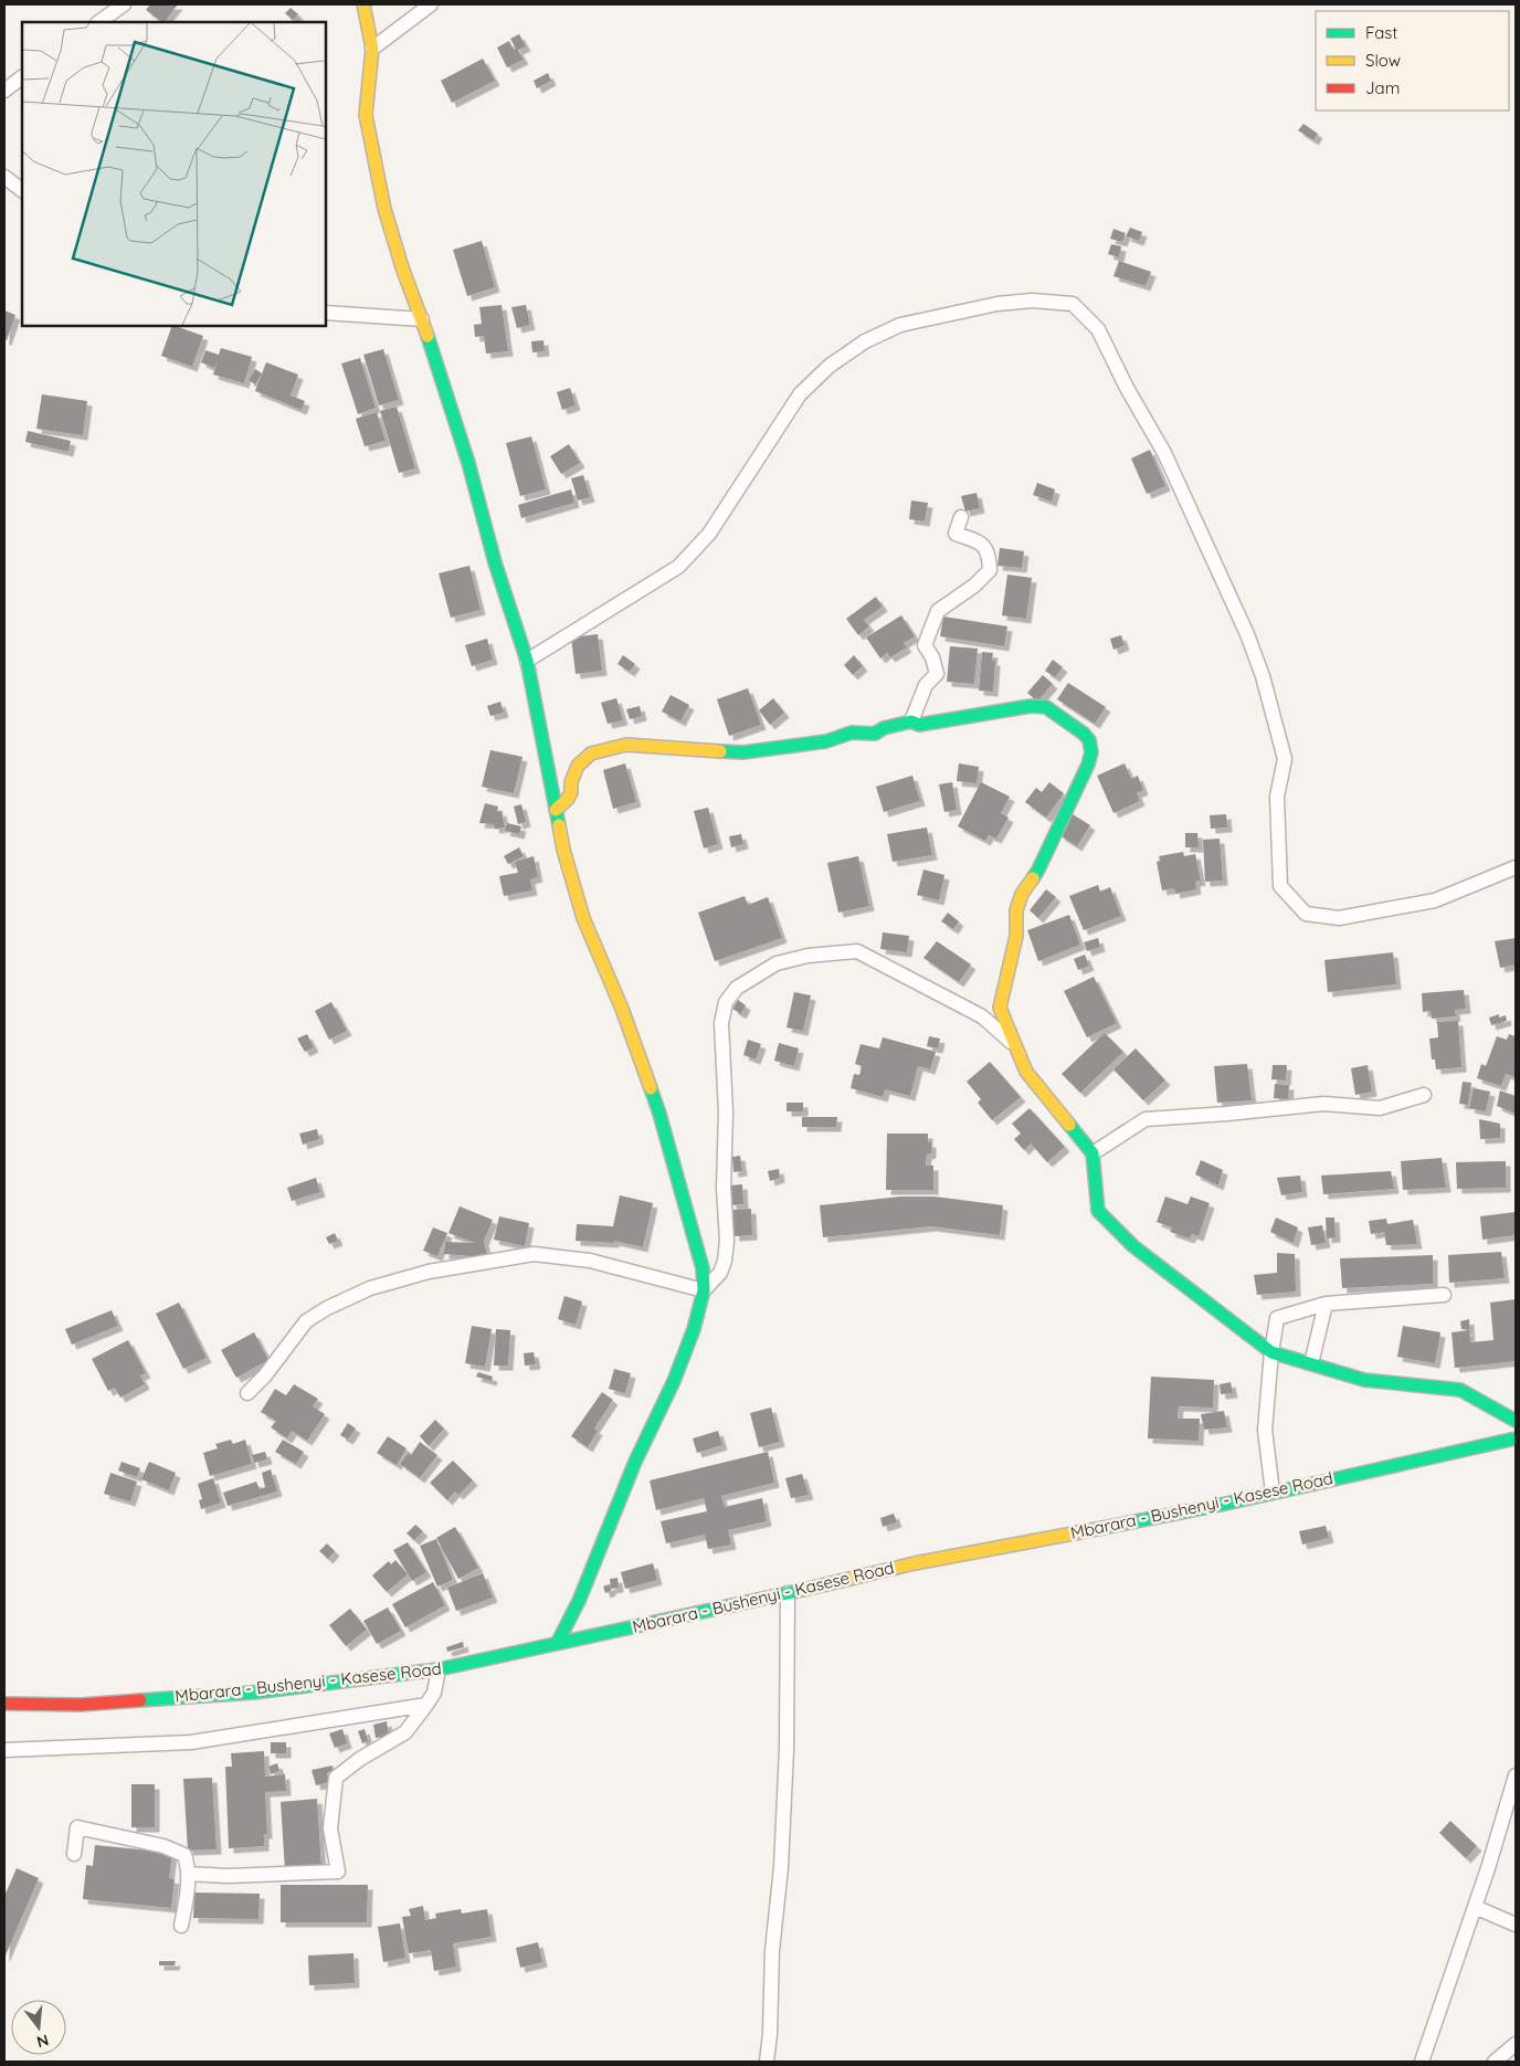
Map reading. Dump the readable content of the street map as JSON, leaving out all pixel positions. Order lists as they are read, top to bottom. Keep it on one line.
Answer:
{"streets":{"main road":["Mbarara - Bushenyi - Kasese Road"]},"legend":["Fast","Slow","Jam"],"north":"bottom"}
